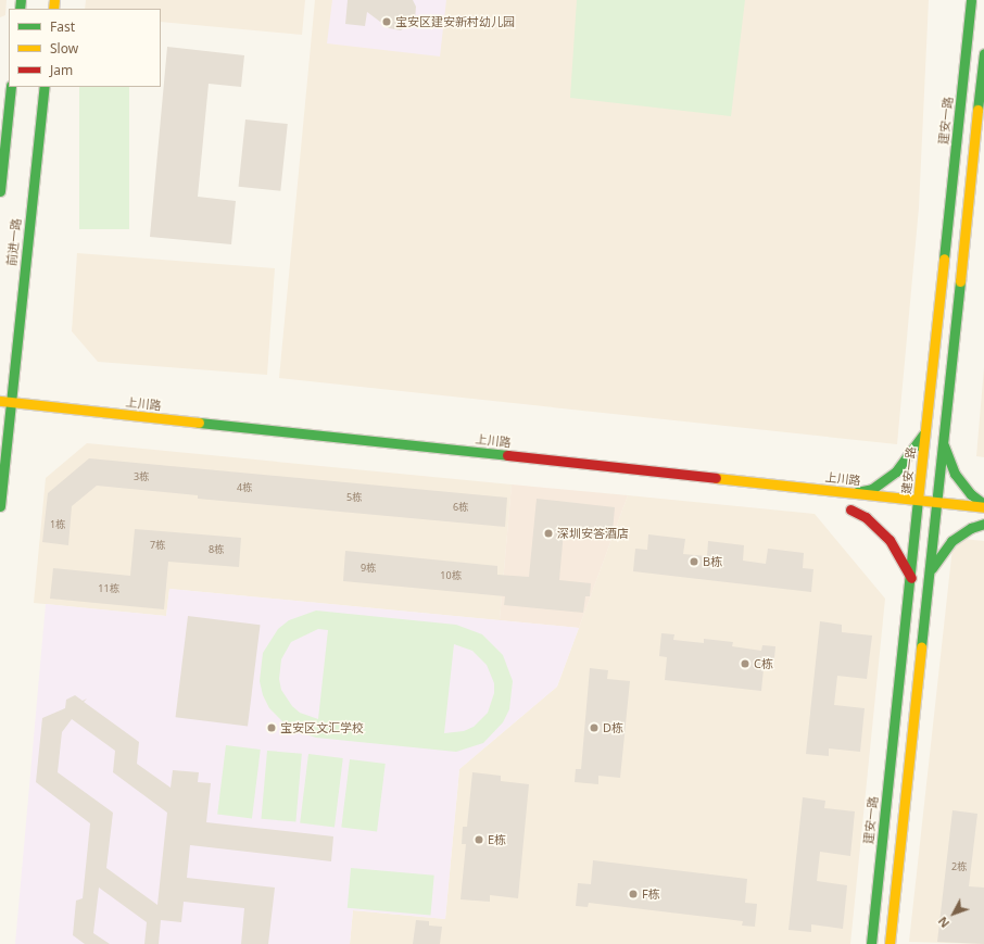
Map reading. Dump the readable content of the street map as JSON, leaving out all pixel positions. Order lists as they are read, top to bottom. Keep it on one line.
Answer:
{"streets":{"main road":["建安一路","前进一路","上川路"]},"crossings":[["建安一路","上川路"],["前进一路","上川路"]],"places":["宝安区建安新村幼儿园","深圳安答酒店","B栋","C栋","宝安区文汇学校","D栋","E栋","F栋"],"house_numbers":["3栋","4栋","5栋","6栋","1栋","7栋","8栋","9栋","10栋","11栋","2栋"],"legend":["Fast","Slow","Jam"],"north":"bottom left"}
